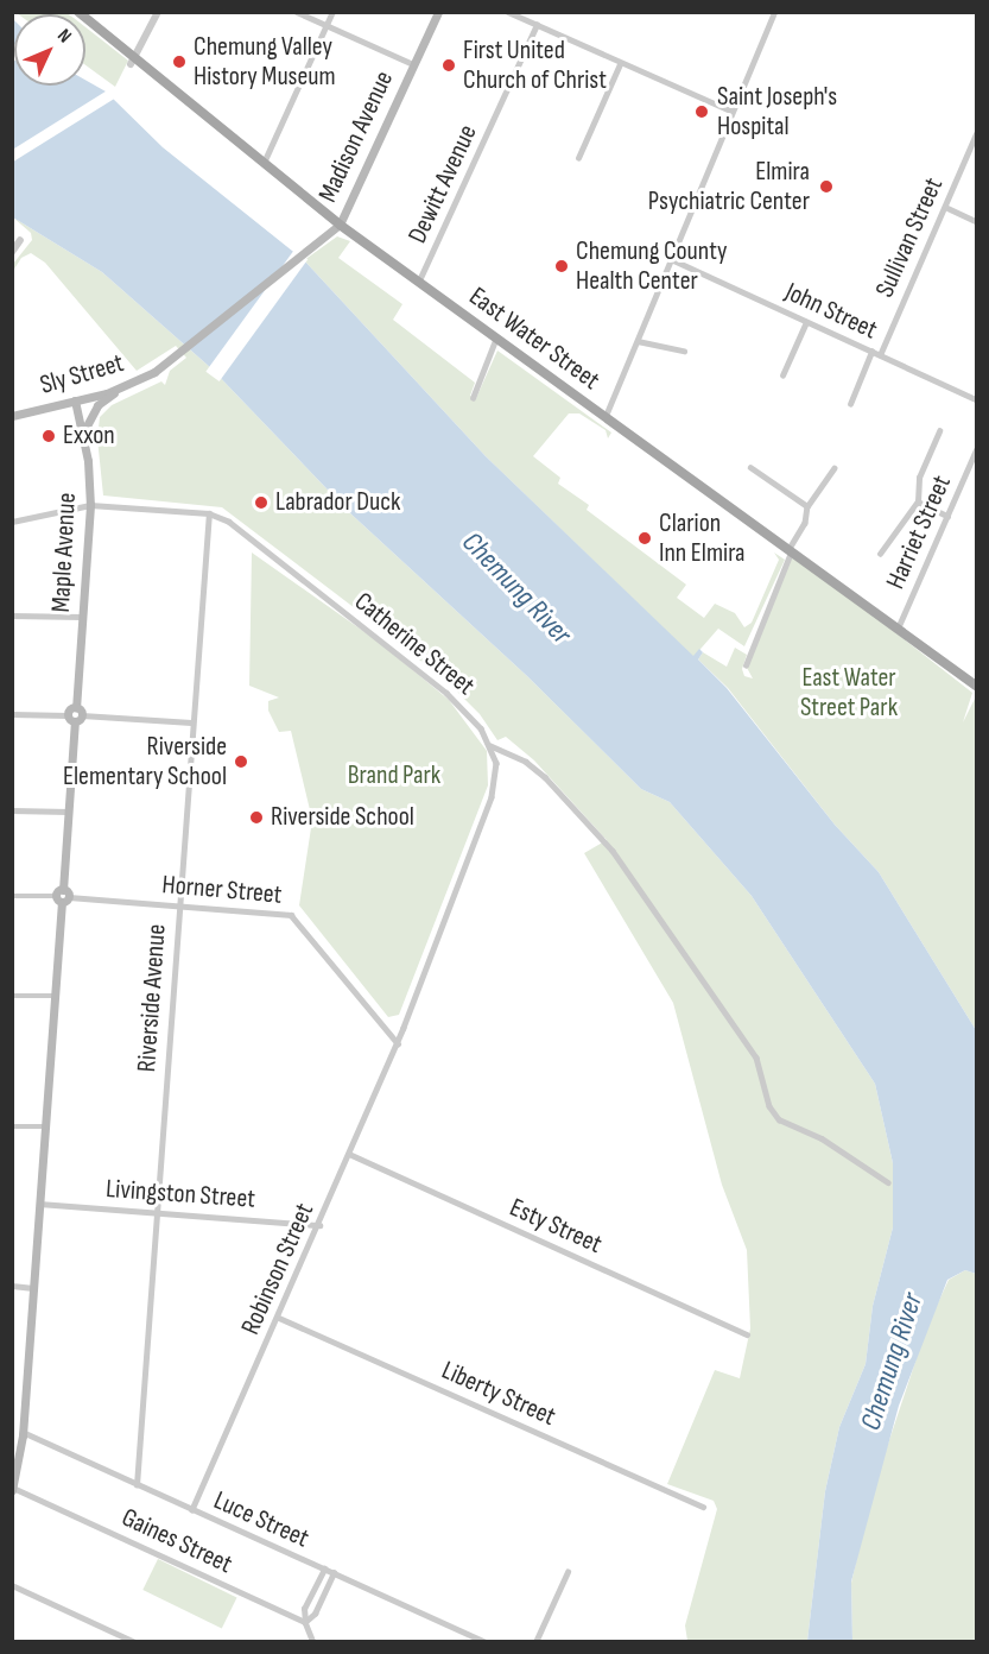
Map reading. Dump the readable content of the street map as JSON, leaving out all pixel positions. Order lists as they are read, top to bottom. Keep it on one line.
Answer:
{"streets":{"main road":["Madison Avenue","East Water Street","Sly Street","Maple Avenue"],"street":["Dewitt Avenue","Sullivan Street","John Street","Harriet Street","Catherine Street","Horner Street","Riverside Avenue","Livingston Street","Esty Street","Robinson Street","Liberty Street","Luce Street","Gaines Street"]},"crossings":[["Madison Avenue","East Water Street"],["Madison Avenue","Sly Street"],["Dewitt Avenue","East Water Street"],["Sullivan Street","John Street"],["East Water Street","Harriet Street"],["Sly Street","Maple Avenue"],["Maple Avenue","Catherine Street"],["Maple Avenue","Horner Street"],["Maple Avenue","Livingston Street"],["Maple Avenue","Luce Street"],["Maple Avenue","Gaines Street"],["Catherine Street","Horner Street"],["Catherine Street","Riverside Avenue"],["Catherine Street","Robinson Street"],["Horner Street","Riverside Avenue"],["Horner Street","Robinson Street"],["Riverside Avenue","Livingston Street"],["Riverside Avenue","Luce Street"],["Livingston Street","Robinson Street"],["Esty Street","Robinson Street"],["Robinson Street","Liberty Street"],["Robinson Street","Luce Street"]],"water":["Chemung River"],"parks":["East Water Street Park","Brand Park"],"places":["Chemung Valley History Museum","First United Church of Christ","Saint Joseph's Hospital","Elmira Psychiatric Center","Chemung County Health Center","Exxon","Labrador Duck","Clarion Inn Elmira","Riverside Elementary School","Riverside School"],"north":"top right"}
